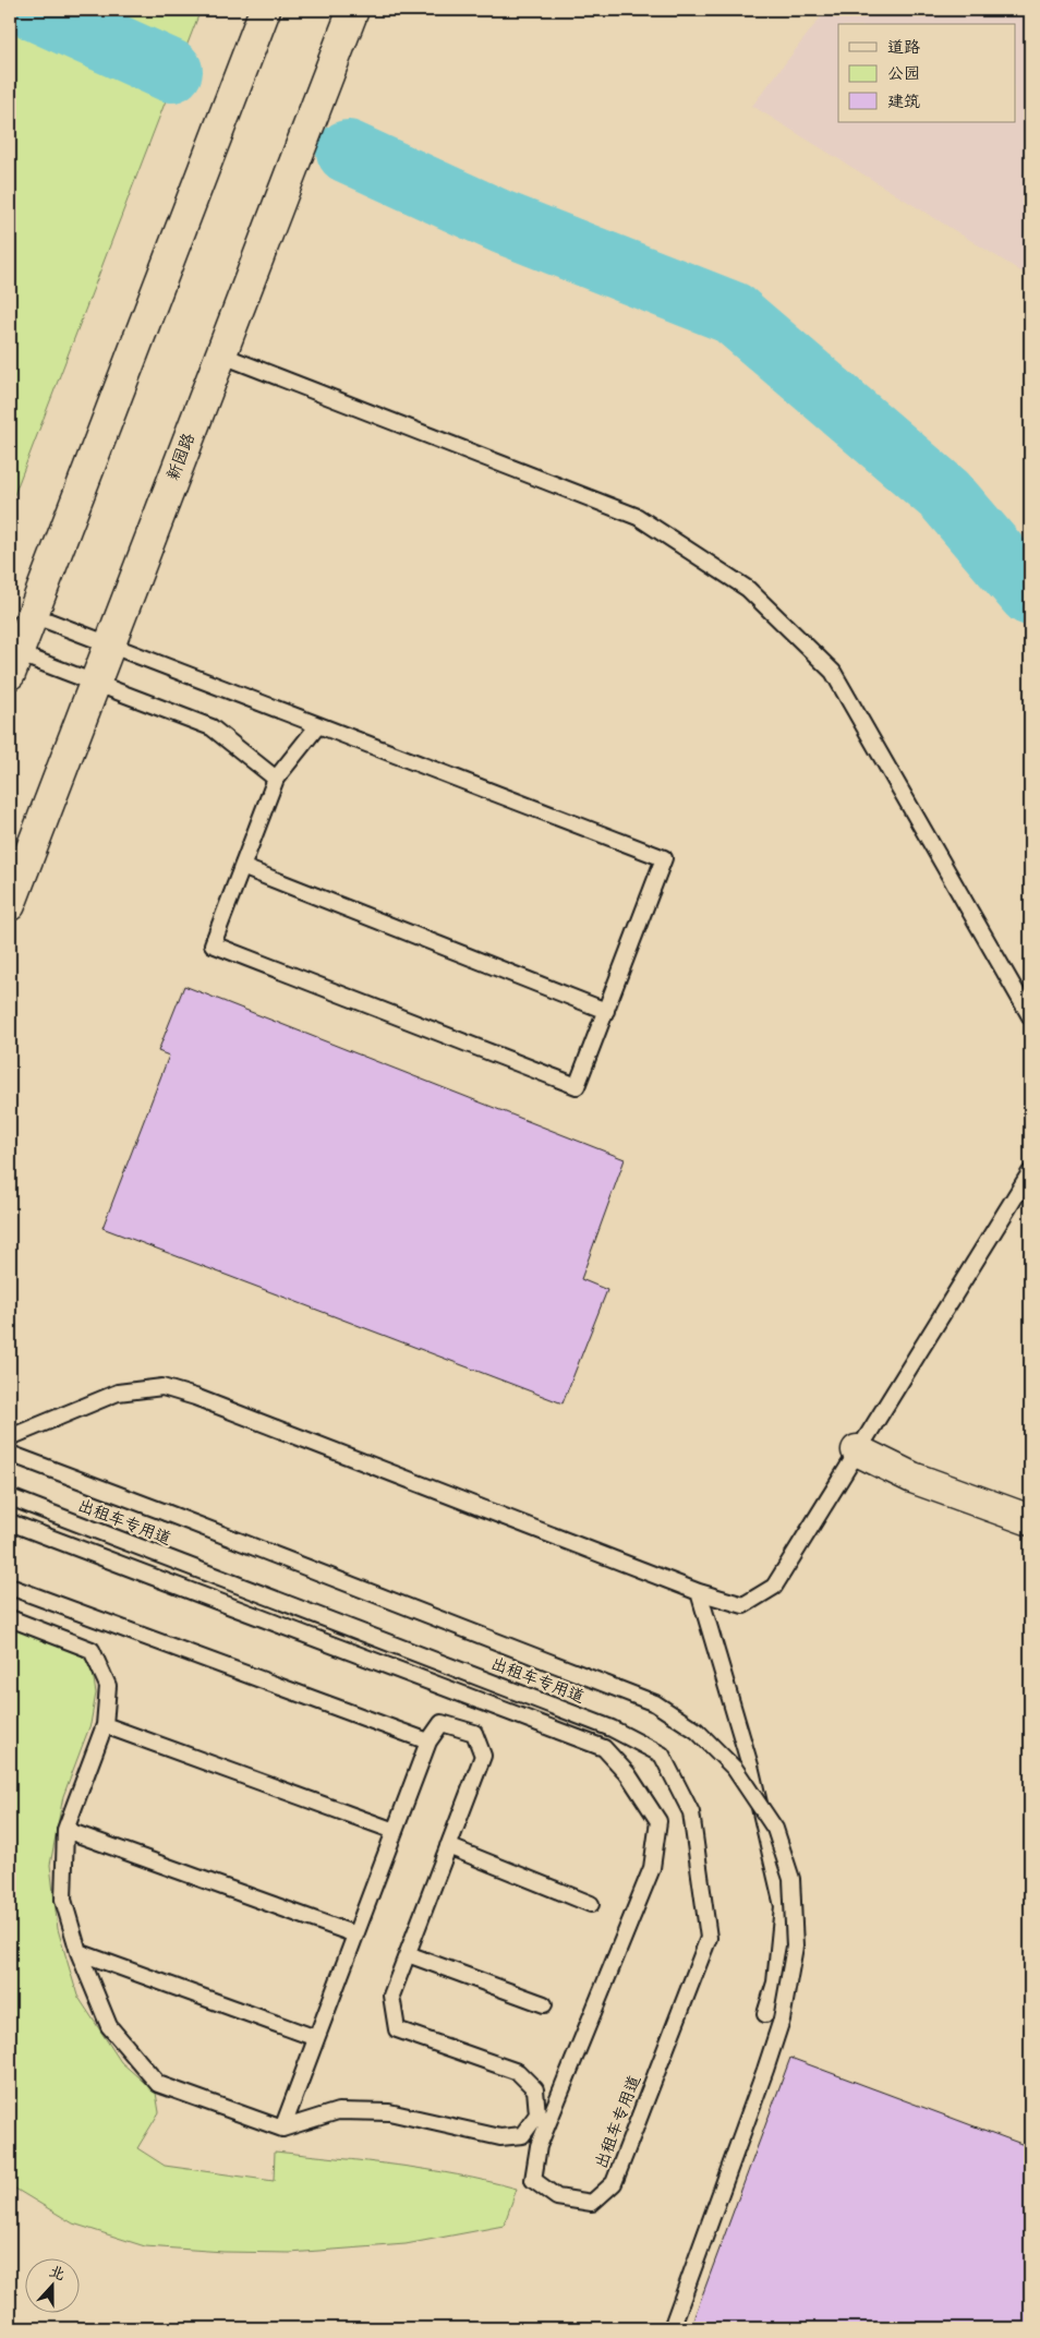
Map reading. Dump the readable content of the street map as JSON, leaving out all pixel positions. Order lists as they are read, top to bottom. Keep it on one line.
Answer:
{"streets":{"main road":["新园路"],"lane":["出租车专用道"]},"legend":["道路","公园","建筑"],"north":"top"}
